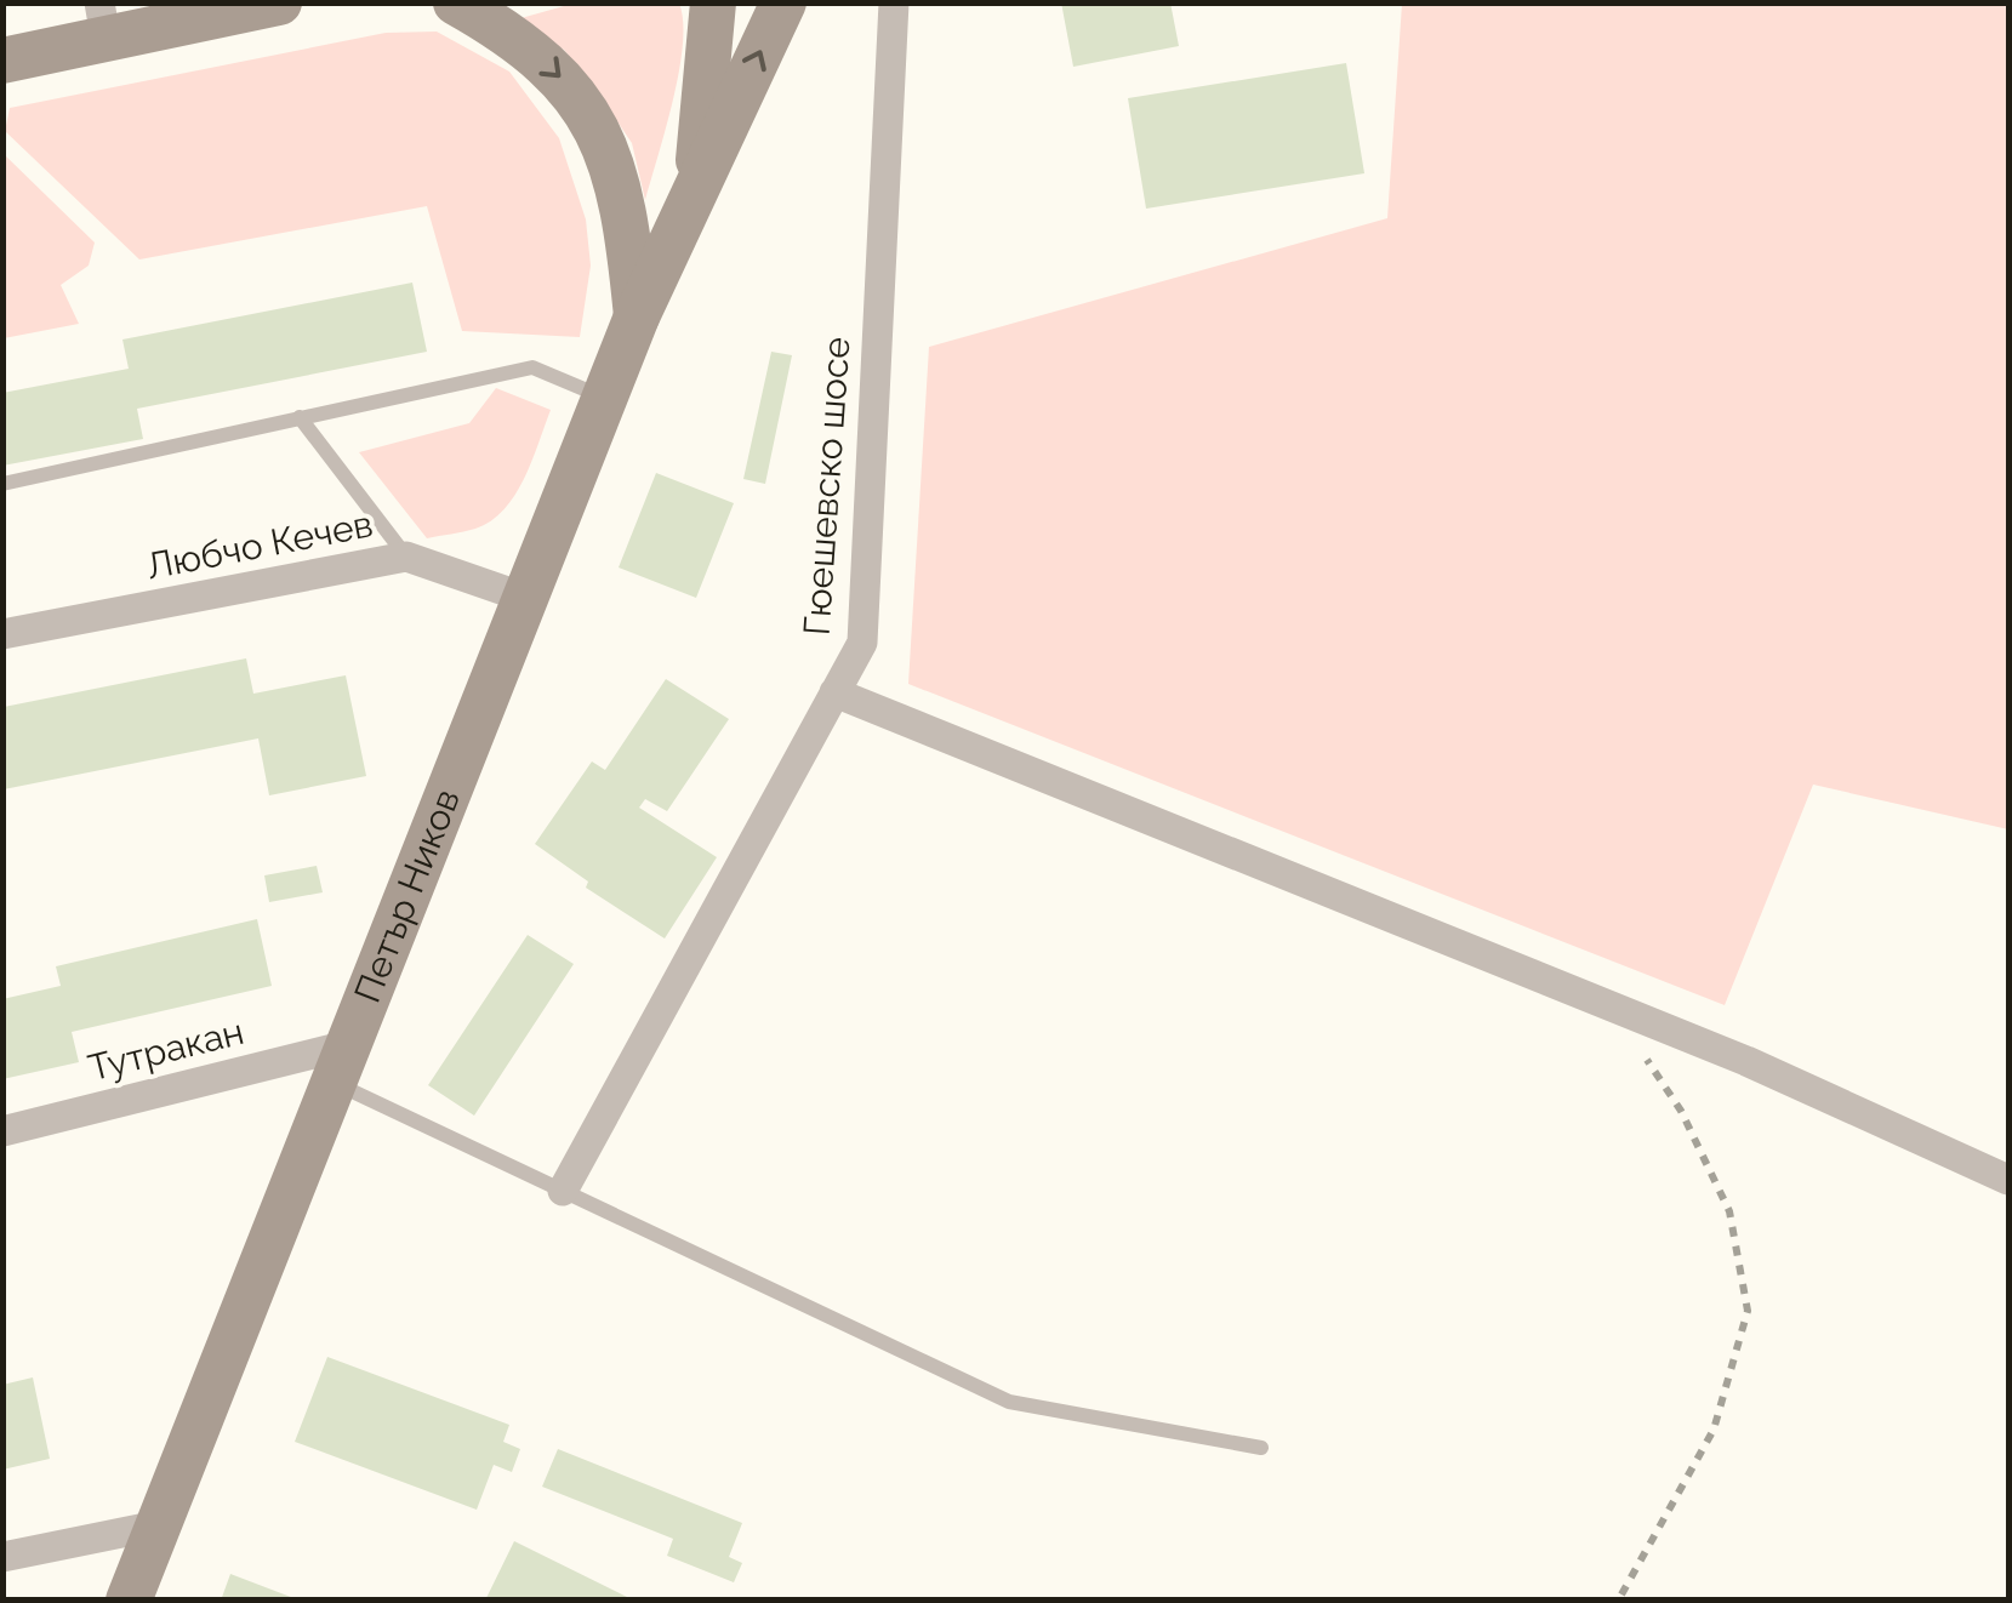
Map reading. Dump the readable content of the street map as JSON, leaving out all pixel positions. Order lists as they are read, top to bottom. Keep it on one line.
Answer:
{"streets":{"street":["Гюешевско шосе","Любчо Кечев","Петър Ников","Тутракан"]},"crossings":[["Любчо Кечев","Петър Ников"],["Петър Ников","Тутракан"]]}
